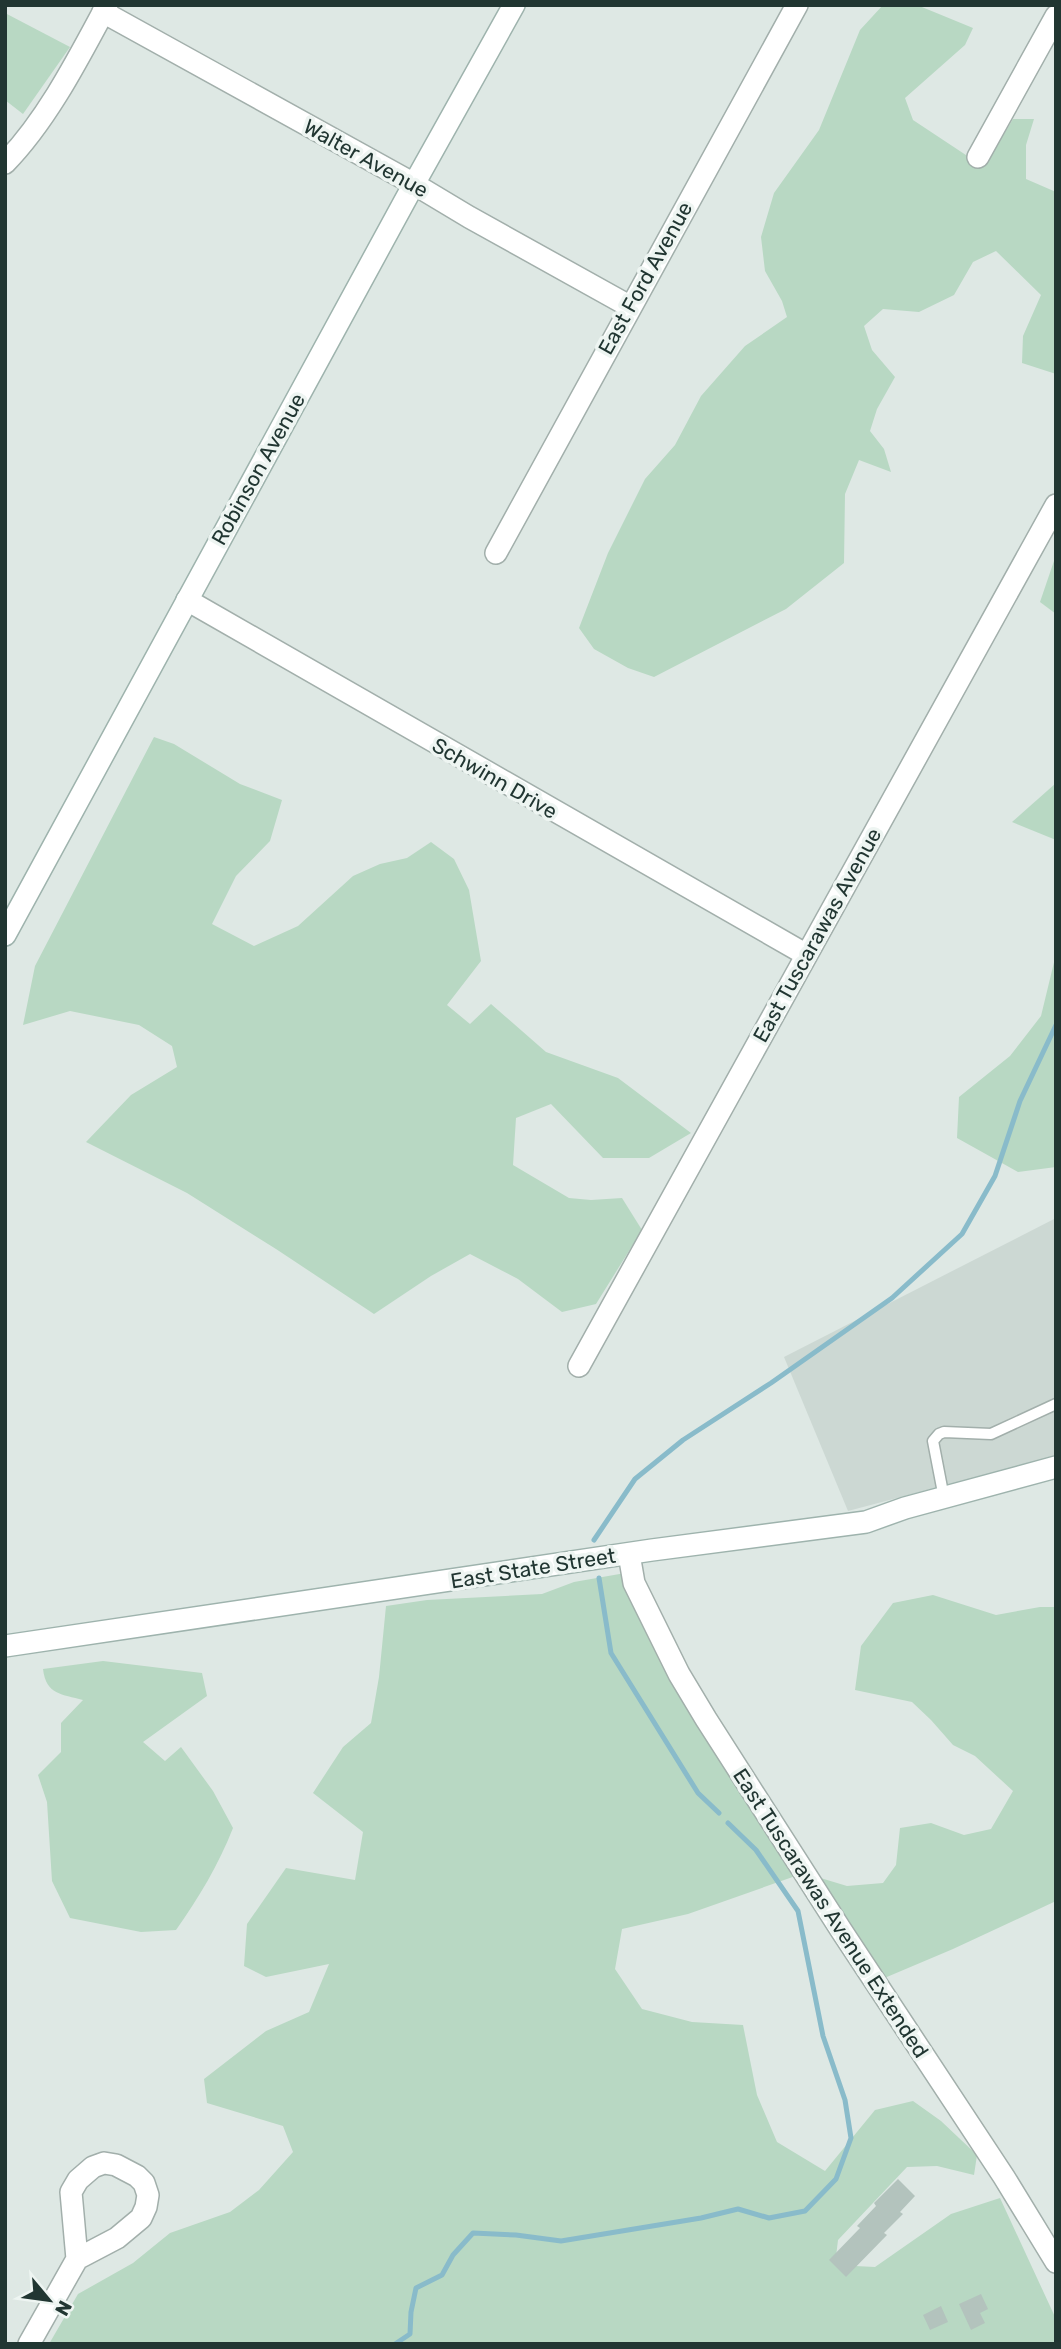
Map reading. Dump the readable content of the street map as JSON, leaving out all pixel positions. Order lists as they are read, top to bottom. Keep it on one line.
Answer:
{"streets":{"street":["Walter Avenue","East Ford Avenue","Robinson Avenue","Schwinn Drive","East Tuscarawas Avenue","East State Street","East Tuscarawas Avenue Extended"]},"crossings":[["Walter Avenue","East Ford Avenue"],["Walter Avenue","Robinson Avenue"],["Robinson Avenue","Schwinn Drive"],["Schwinn Drive","East Tuscarawas Avenue"],["East State Street","East Tuscarawas Avenue Extended"]],"north":"bottom right"}
